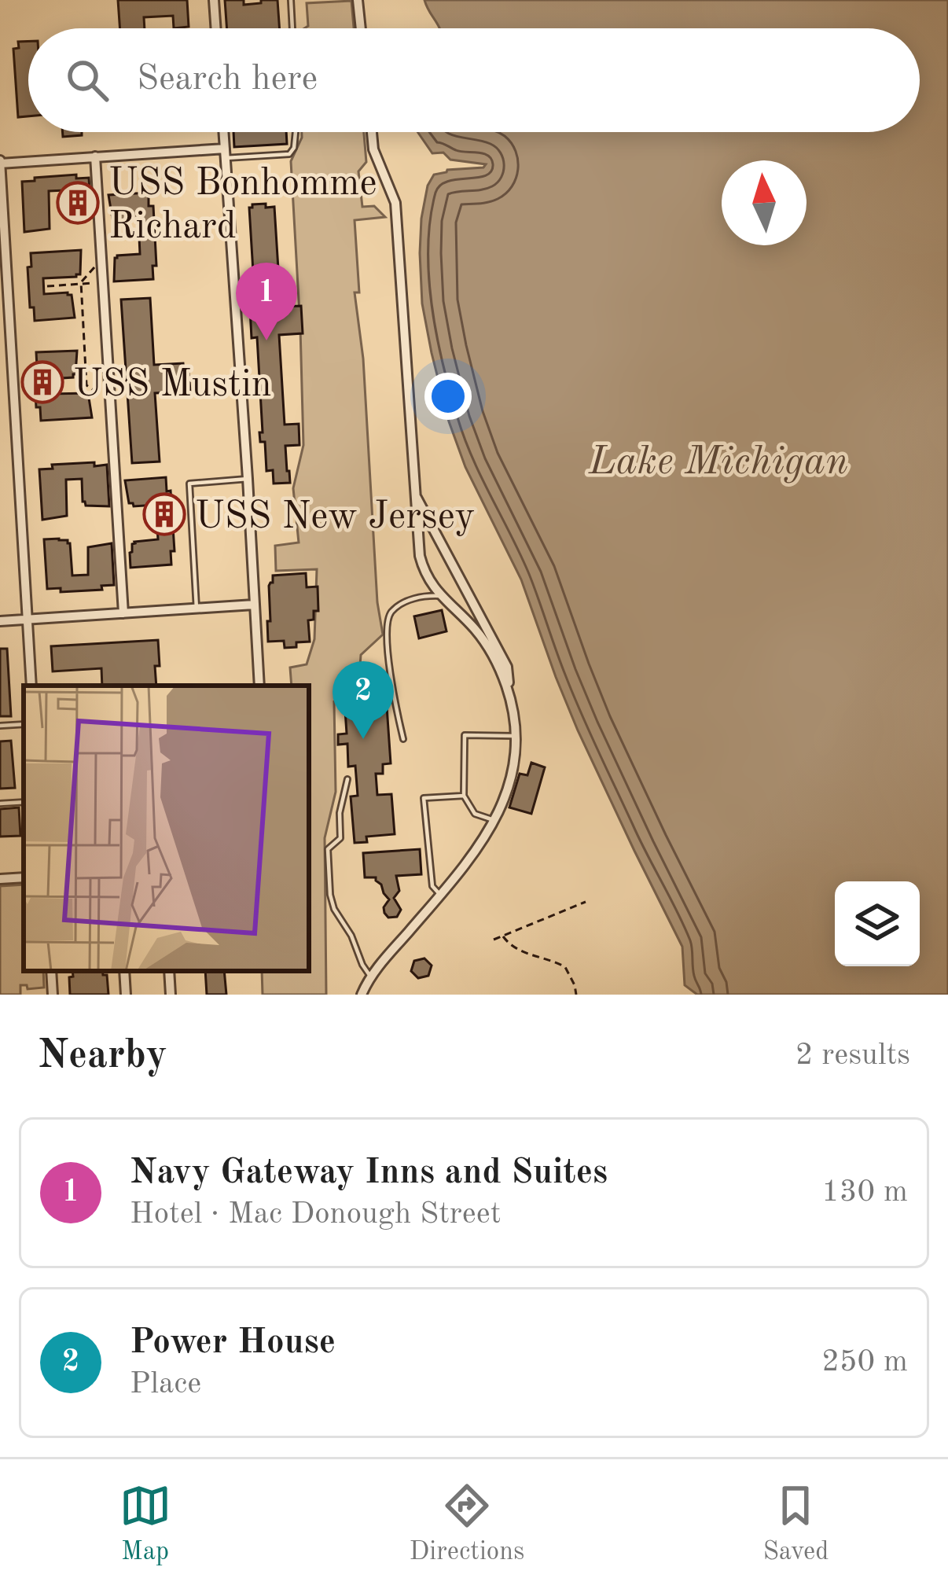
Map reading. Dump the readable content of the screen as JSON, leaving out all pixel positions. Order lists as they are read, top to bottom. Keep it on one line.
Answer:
{"water":["Lake Michigan"],"places":{"building":["USS Bonhomme Richard","USS Mustin","USS New Jersey"]},"north":"top","page":{"search":"Search here","pins":["1","2"],"heading":["Nearby","2 results"],"list":[{"mark":"1","name":"Navy Gateway Inns and Suites","note":"Hotel · Mac Donough Street","value":"130 m"},{"mark":"2","name":"Power House","note":"Place","value":"250 m"}],"nav":["Map","Directions","Saved"]}}
